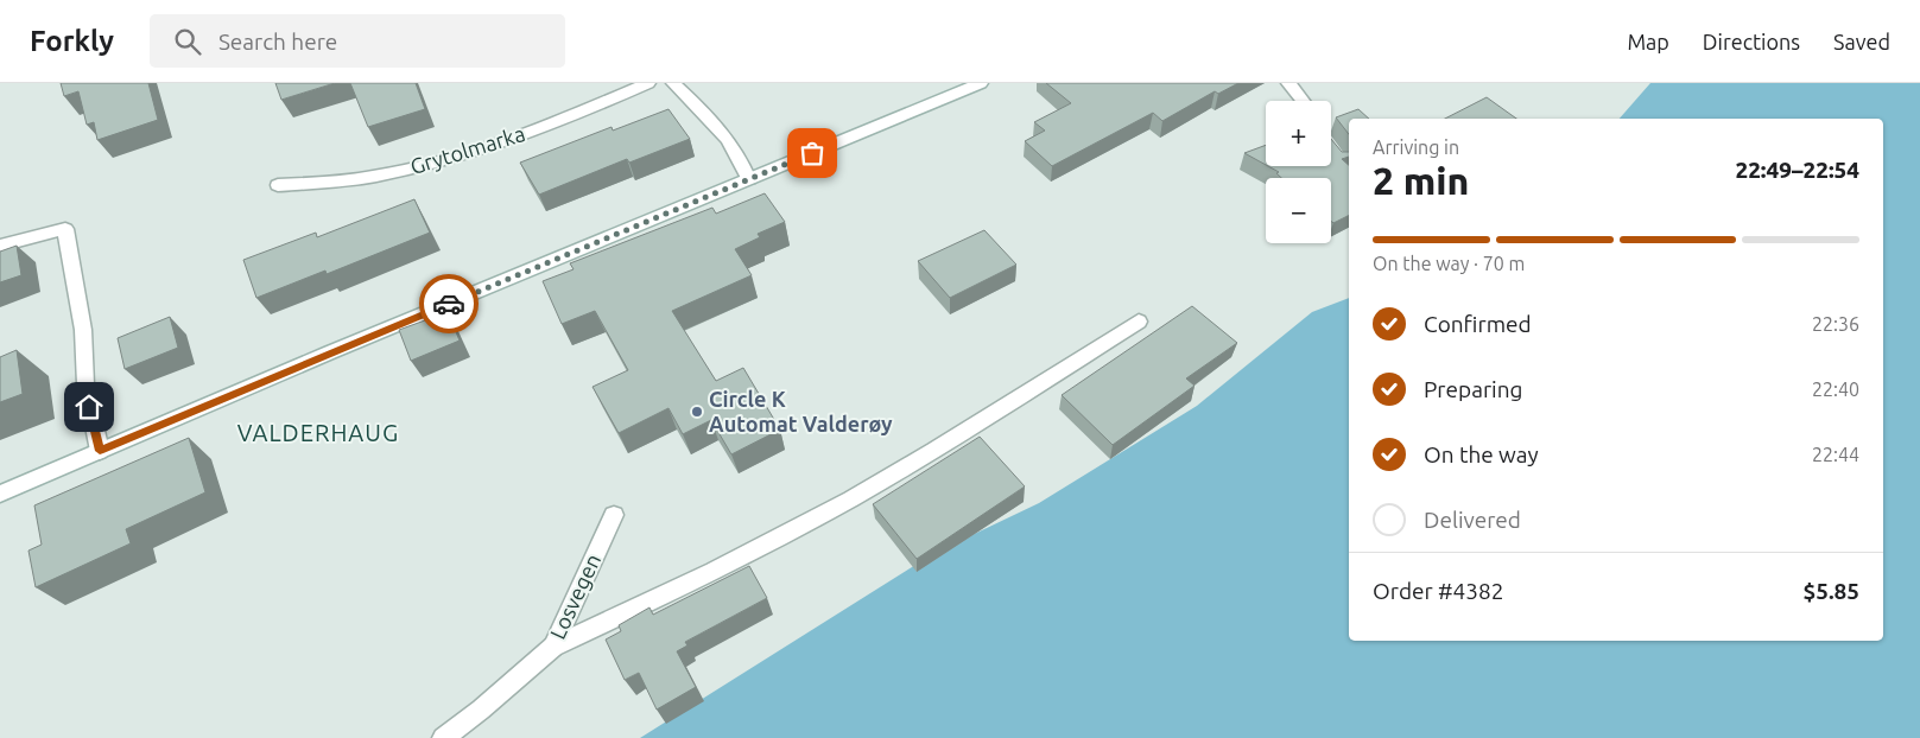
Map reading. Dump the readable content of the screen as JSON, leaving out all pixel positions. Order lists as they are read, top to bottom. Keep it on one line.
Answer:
{"streets":{"main road":["Grytolmarka","Losvegen"]},"districts":["VALDERHAUG"],"places":["Circle K Automat Valderøy"],"page":{"header":"Forkly","search":"Search here","nav":["Map","Directions","Saved"],"map_buttons":["+","−"],"heading":["2 min","Arriving in","22:49–22:54"],"panel":["Order #4382","$5.85"],"bar":"On the way · 70 m","list":[["Confirmed","22:36"],["Preparing","22:40"],["On the way","22:44"],"Delivered"]}}
